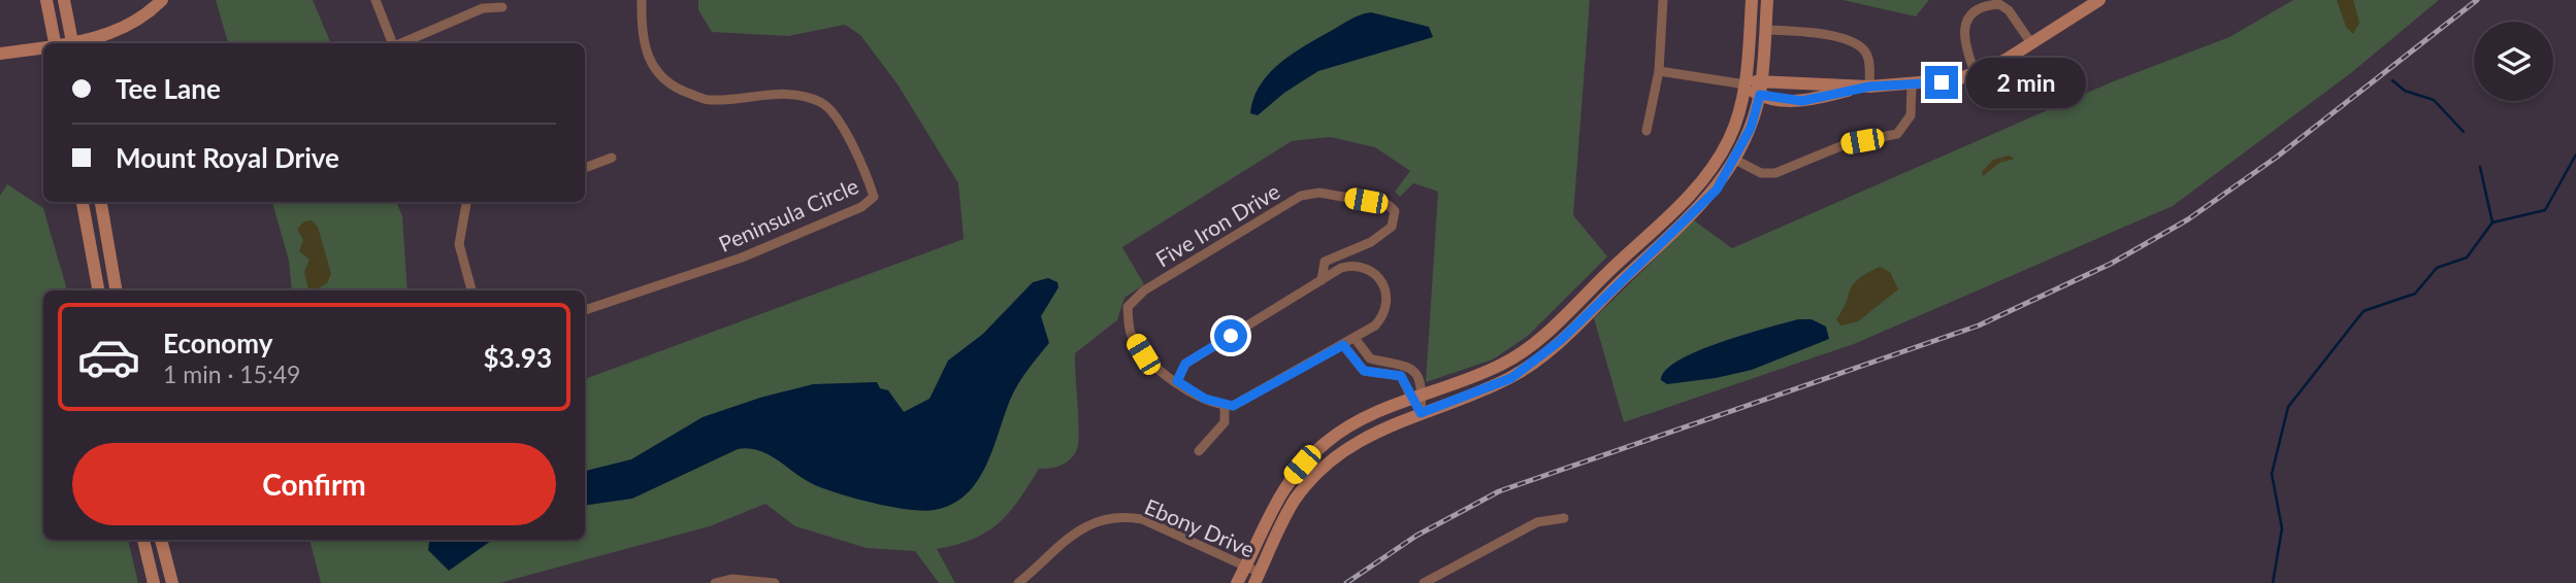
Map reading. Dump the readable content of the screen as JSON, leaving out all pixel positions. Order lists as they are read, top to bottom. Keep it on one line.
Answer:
{"streets":{"street":["Peninsula Circle","Five Iron Drive","Ebony Drive"]},"page":{"banner":["Tee Lane","Mount Royal Drive"],"bubble":"2 min","list":[{"name":"Economy","note":"1 min · 15:49","value":"$3.93"}],"buttons":"Confirm"}}
